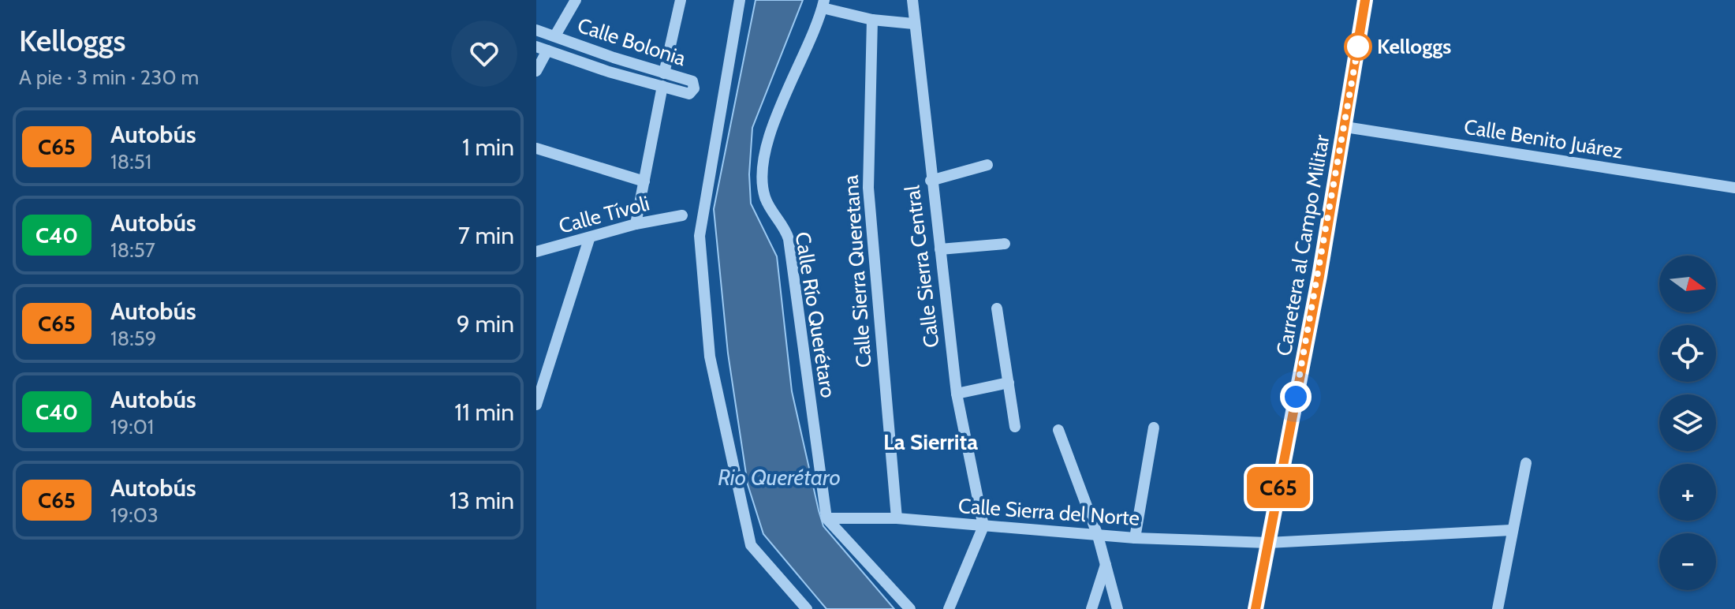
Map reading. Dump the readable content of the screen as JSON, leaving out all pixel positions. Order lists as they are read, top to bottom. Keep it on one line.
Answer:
{"streets":{"main road":["Carretera al Campo Militar"],"street":["Calle Bolonia","Calle Benito Juárez","Calle Tívoli","Calle Sierra Central","Calle Sierra Queretana","Calle Río Querétaro","Calle Sierra del Norte"]},"crossings":[["Calle Benito Juárez","Carretera al Campo Militar"],["Carretera al Campo Militar","Calle Sierra del Norte"],["Calle Sierra Central","Calle Río Querétaro"],["Calle Sierra Central","Calle Sierra del Norte"],["Calle Sierra Queretana","Calle Río Querétaro"],["Calle Sierra Queretana","Calle Sierra del Norte"],["Calle Río Querétaro","Calle Sierra del Norte"]],"districts":["La Sierrita"],"water":["Rio Querétaro"],"places":["Kelloggs"],"lines":["bus line C65"],"north":"right","page":{"heading":["Kelloggs","A pie · 3 min · 230 m"],"on_map":"C65","list":[{"mark":"C65","name":"Autobús","note":"18:51","value":"1 min"},{"mark":"C40","name":"Autobús","note":"18:57","value":"7 min"},{"mark":"C65","name":"Autobús","note":"18:59","value":"9 min"},{"mark":"C40","name":"Autobús","note":"19:01","value":"11 min"},{"mark":"C65","name":"Autobús","note":"19:03","value":"13 min"}],"map_buttons":["+","−"]}}
